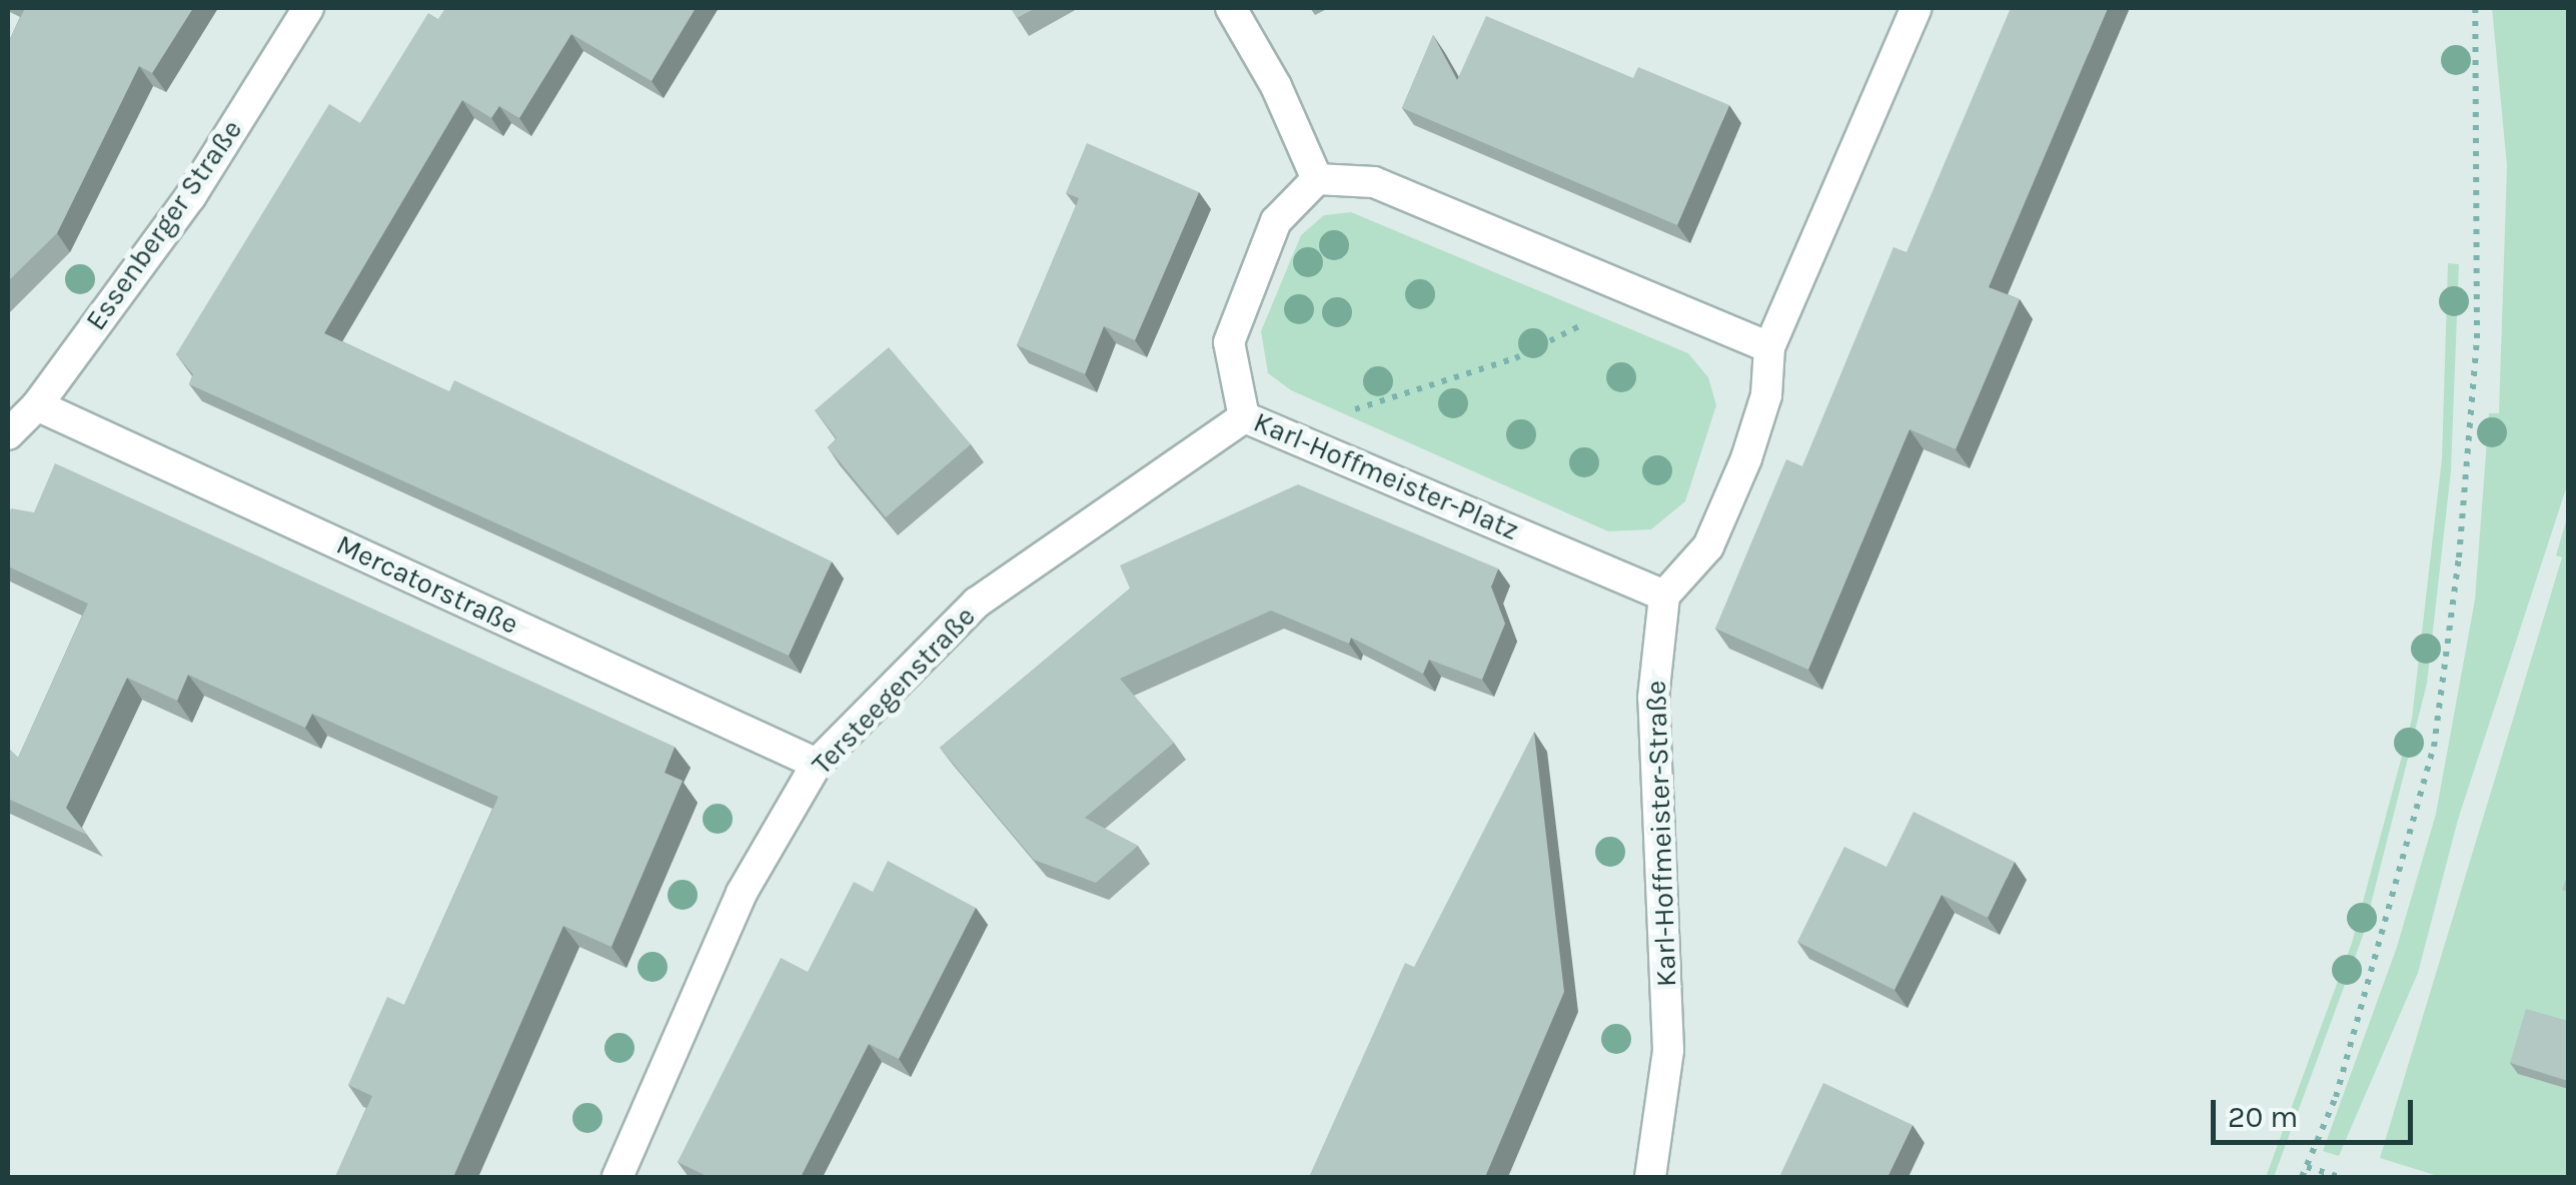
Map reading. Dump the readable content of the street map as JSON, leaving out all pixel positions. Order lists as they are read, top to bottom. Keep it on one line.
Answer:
{"streets":{"street":["Essenberger Straße","Karl-Hoffmeister-Platz","Mercatorstraße","Tersteegenstraße","Karl-Hoffmeister-Straße"]},"crossings":[["Essenberger Straße","Mercatorstraße"],["Karl-Hoffmeister-Platz","Tersteegenstraße"],["Karl-Hoffmeister-Platz","Karl-Hoffmeister-Straße"],["Mercatorstraße","Tersteegenstraße"]],"scale_bar":"20 m"}
